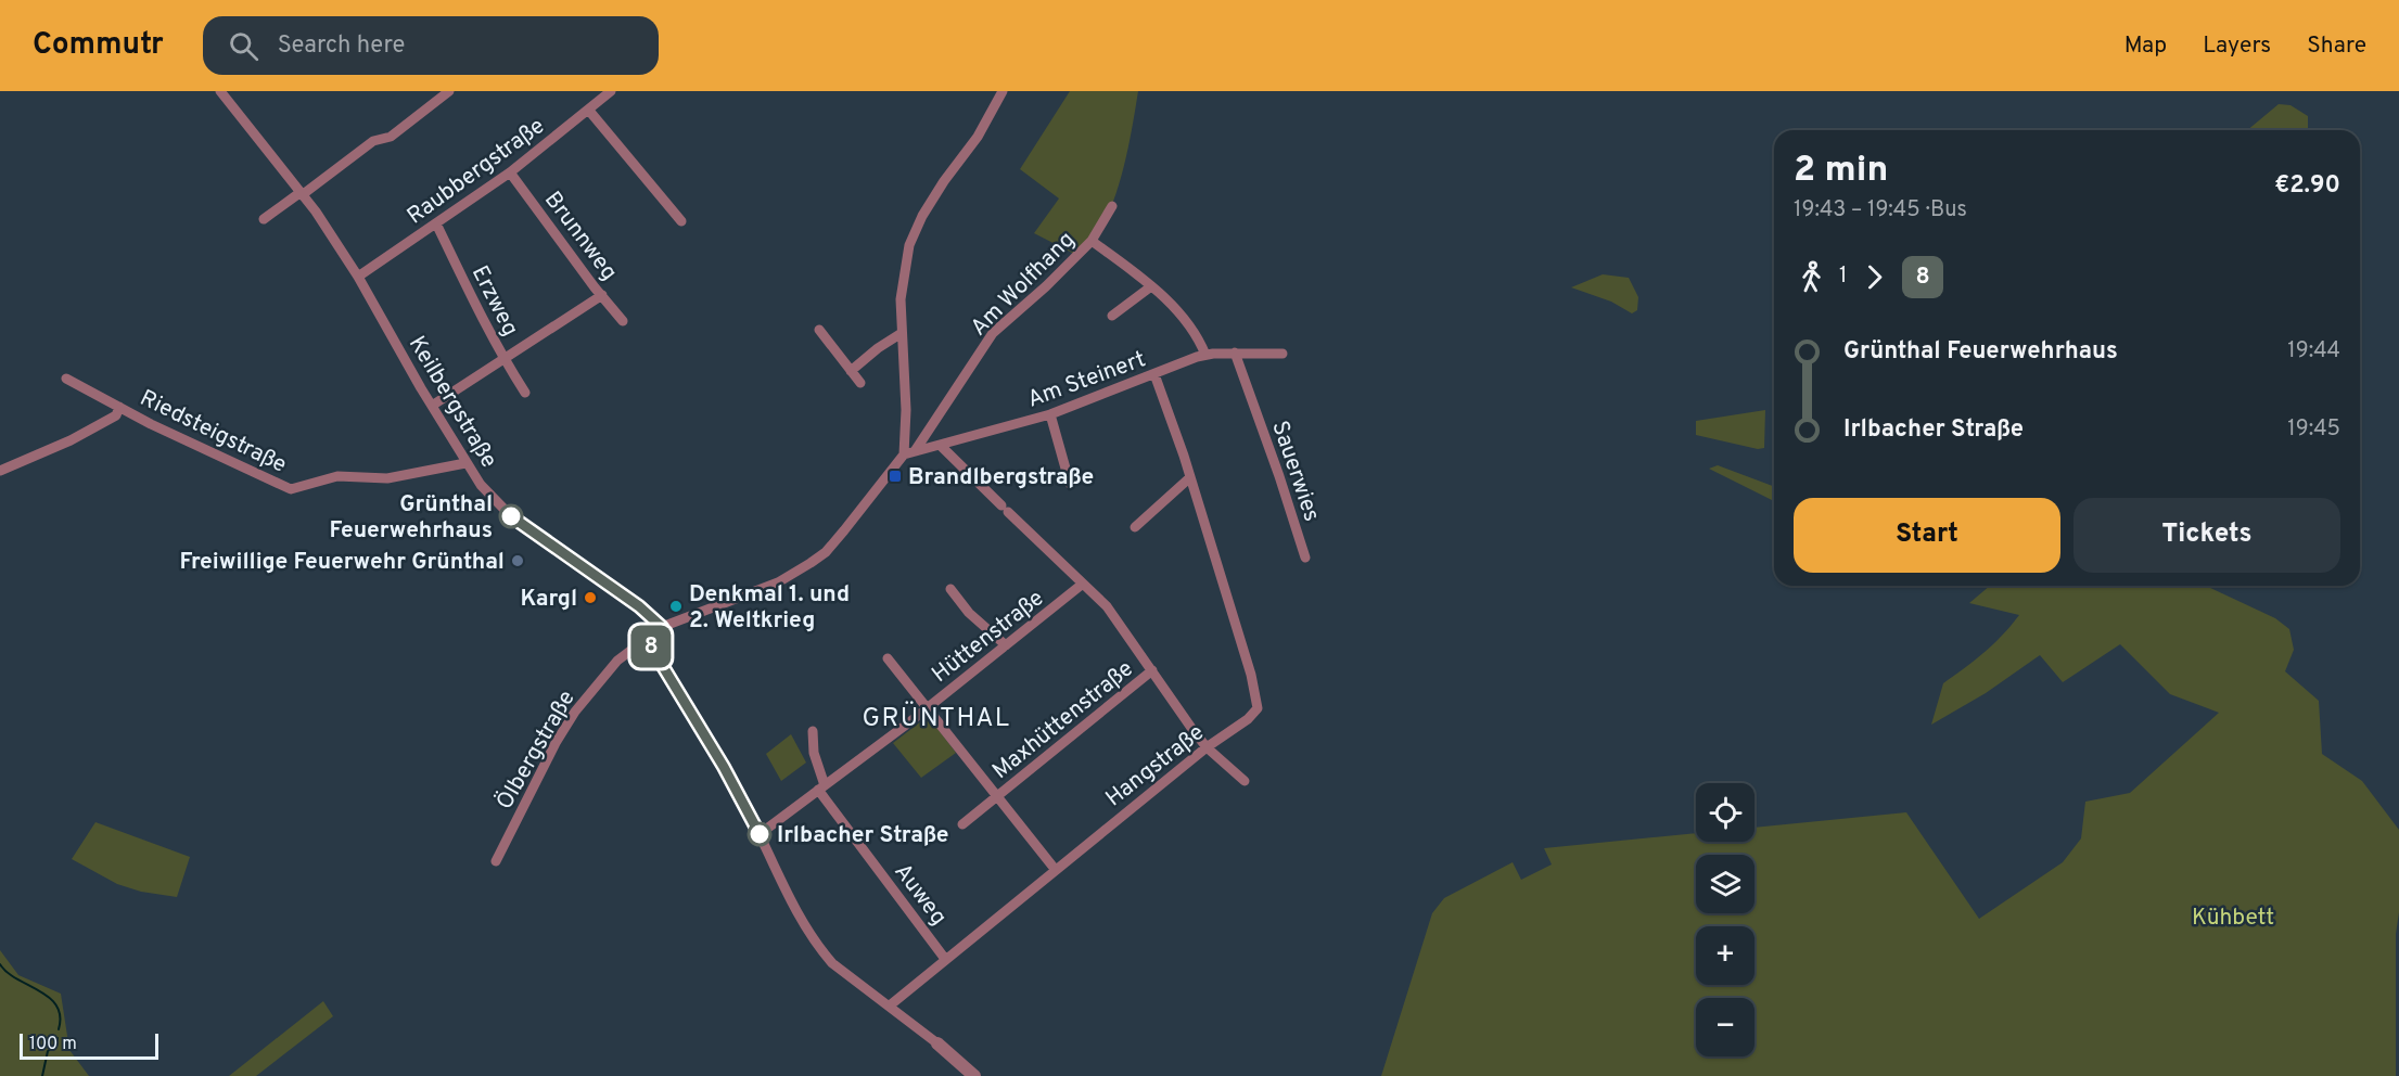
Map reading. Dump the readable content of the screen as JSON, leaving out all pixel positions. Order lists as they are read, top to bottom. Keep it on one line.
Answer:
{"streets":{"street":["Raubbergstraße","Brunnweg","Am Wolfhang","Erzweg","Am Steinert","Keilbergstraße","Riedsteigstraße","Sauerwies","Hüttenstraße","Maxhüttenstraße","Ölbergstraße","Hangstraße","Auweg"]},"crossings":[["Raubbergstraße","Brunnweg"],["Raubbergstraße","Erzweg"],["Raubbergstraße","Keilbergstraße"],["Am Wolfhang","Am Steinert"],["Am Steinert","Sauerwies"],["Am Steinert","Hangstraße"],["Keilbergstraße","Riedsteigstraße"],["Hüttenstraße","Maxhüttenstraße"],["Hüttenstraße","Auweg"],["Maxhüttenstraße","Hangstraße"],["Hangstraße","Auweg"]],"districts":["GRÜNTHAL"],"parks":["Kühbett"],"places":{"transit":["Brandlbergstraße"],"other":["Grünthal Feuerwehrhaus","Freiwillige Feuerwehr Grünthal","Kargl","Denkmal 1. und 2. Weltkrieg","Irlbacher Straße"]},"lines":["bus line 8"],"scale_bar":"100 m","page":{"header":"Commutr","search":"Search here","nav":["Map","Layers","Share"],"on_map":"8","heading":["2 min","19:43 – 19:45 · Bus","€2.90"],"legs":["1","8"],"list":[{"name":"Grünthal Feuerwehrhaus","value":"19:44"},{"name":"Irlbacher Straße","value":"19:45"}],"buttons":["Start","Tickets"],"map_buttons":["+","−"],"scale":"100 m"}}
